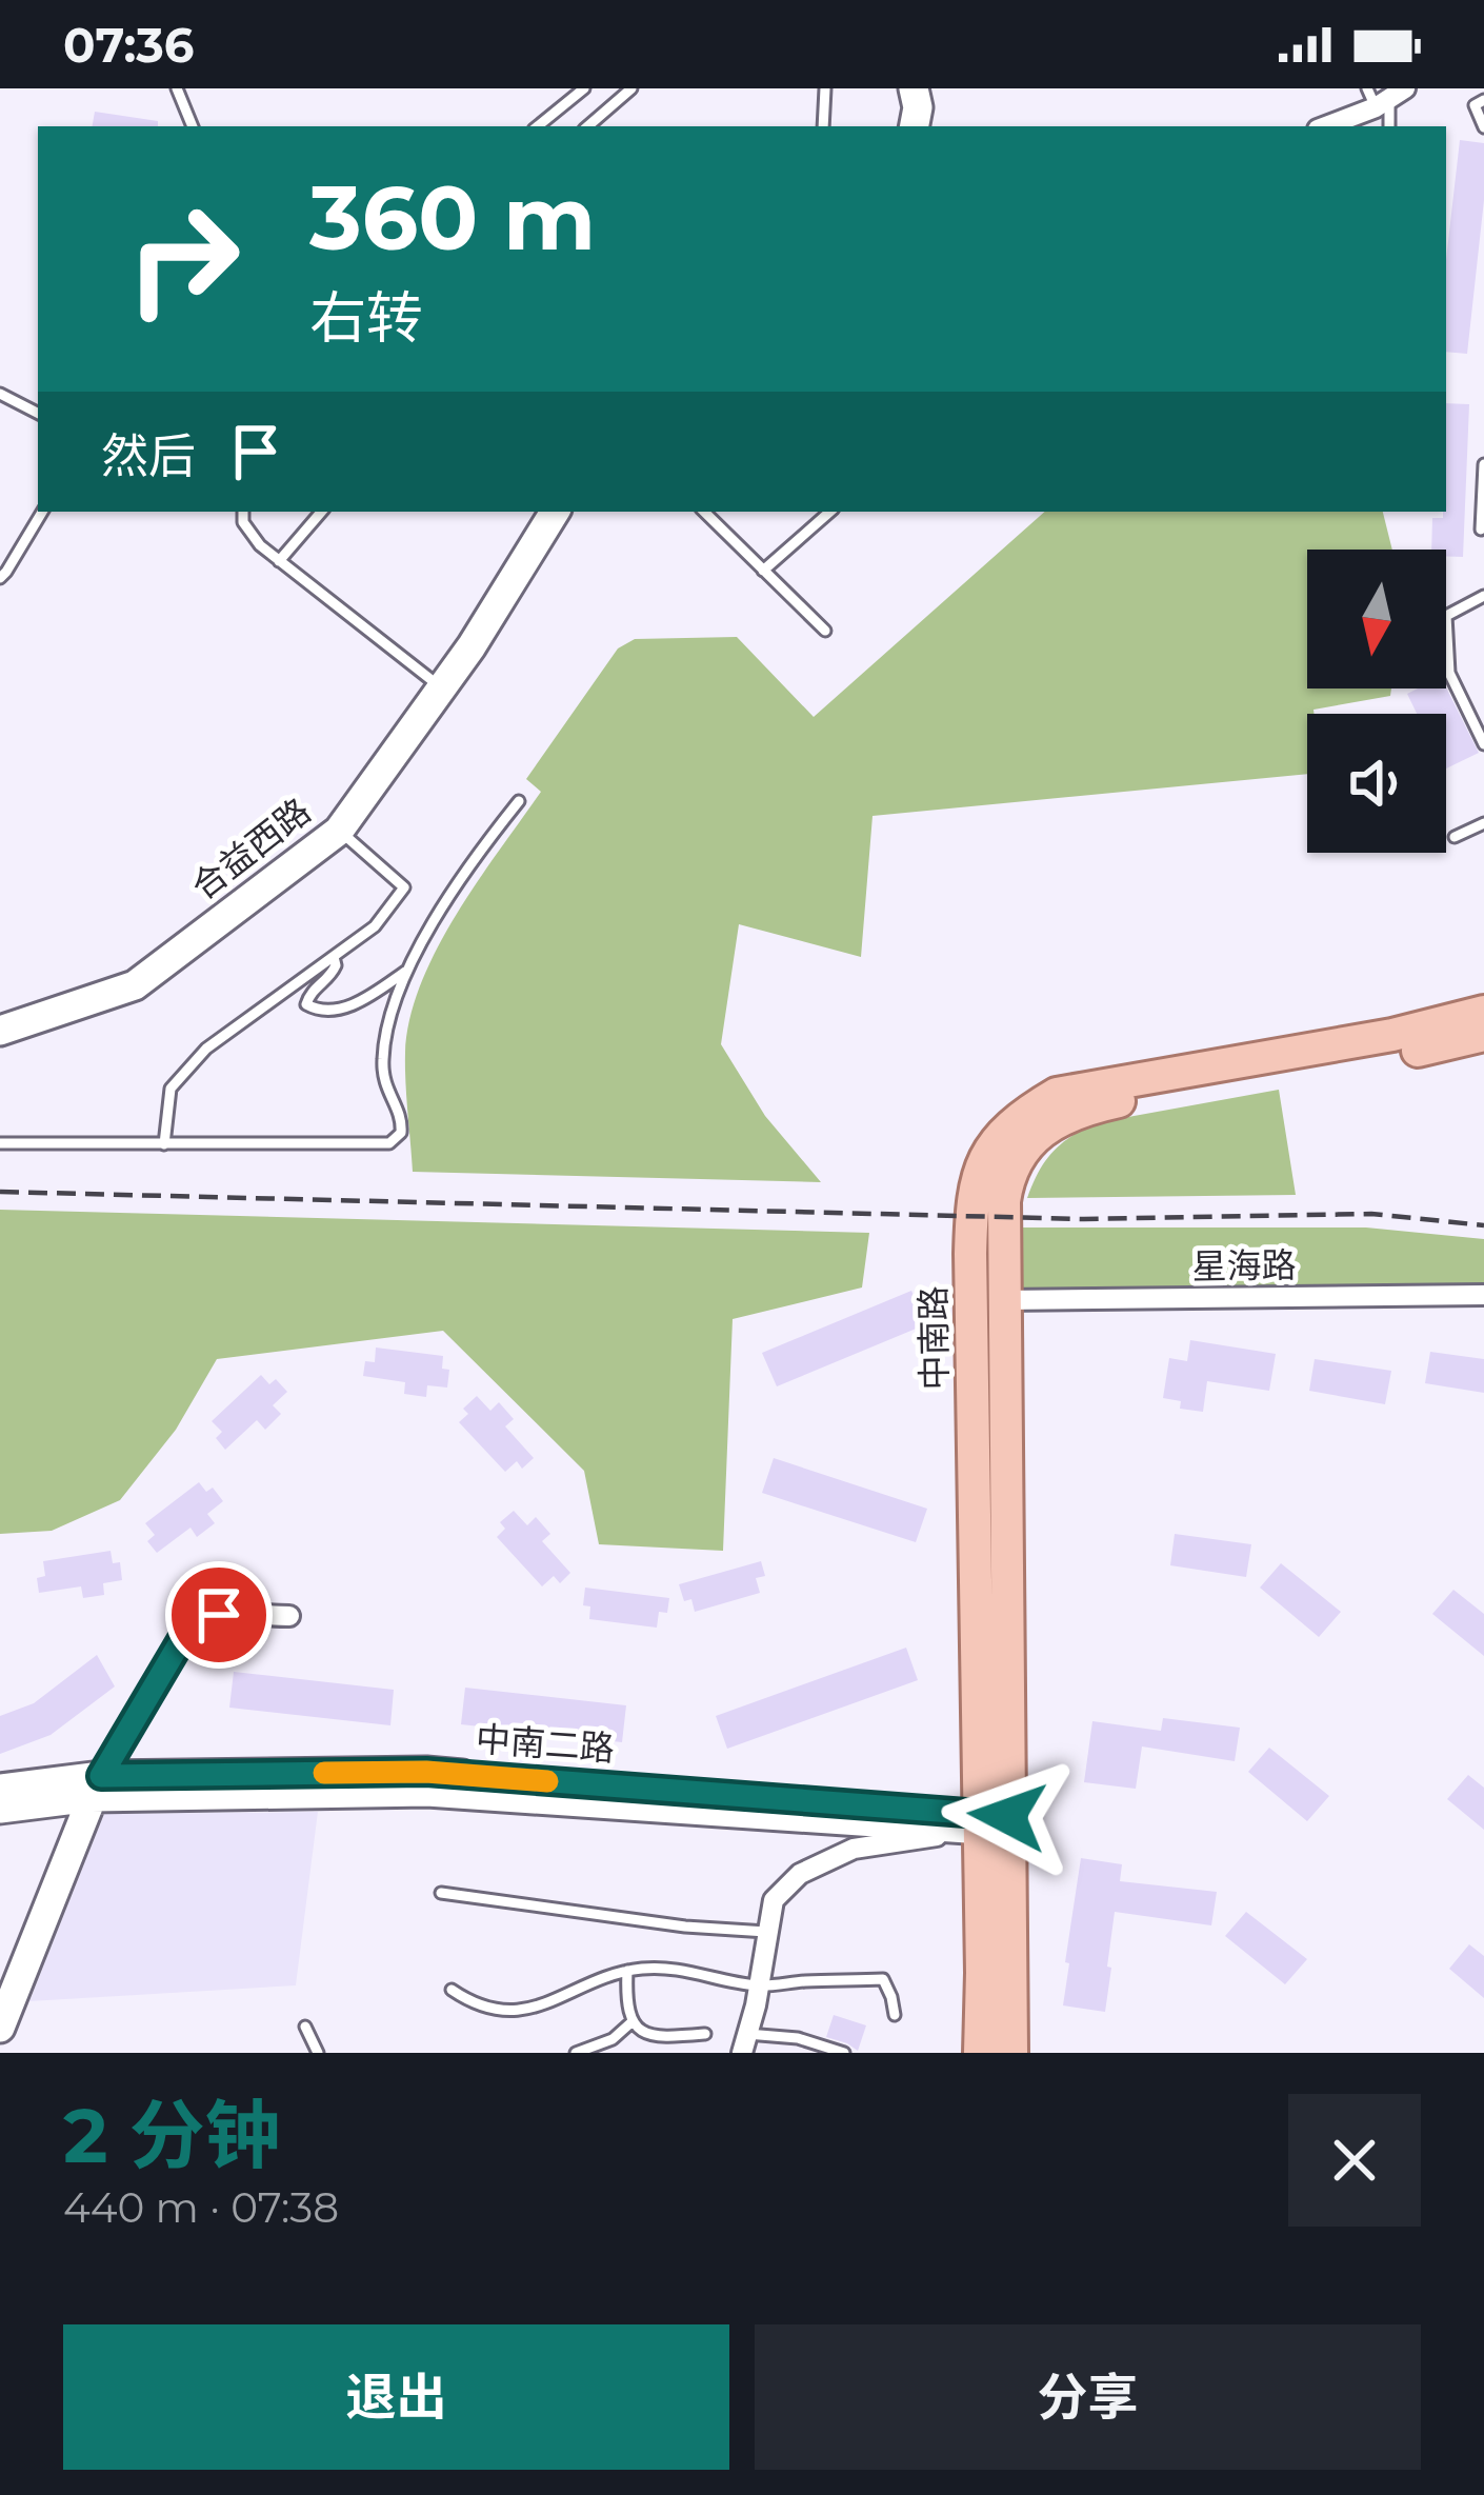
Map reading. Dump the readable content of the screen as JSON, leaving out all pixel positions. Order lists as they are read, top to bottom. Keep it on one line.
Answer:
{"streets":{"main road":["中南路"],"street":["合益西路","星海路","中南二路"]},"crossings":[["星海路","中南路"],["中南路","中南二路"]],"north":"bottom","page":{"status":"07:36","turn":["360 m","右转"],"then":"然后","heading":["2 分钟","440 m · 07:38"],"buttons":["退出","分享"]}}
